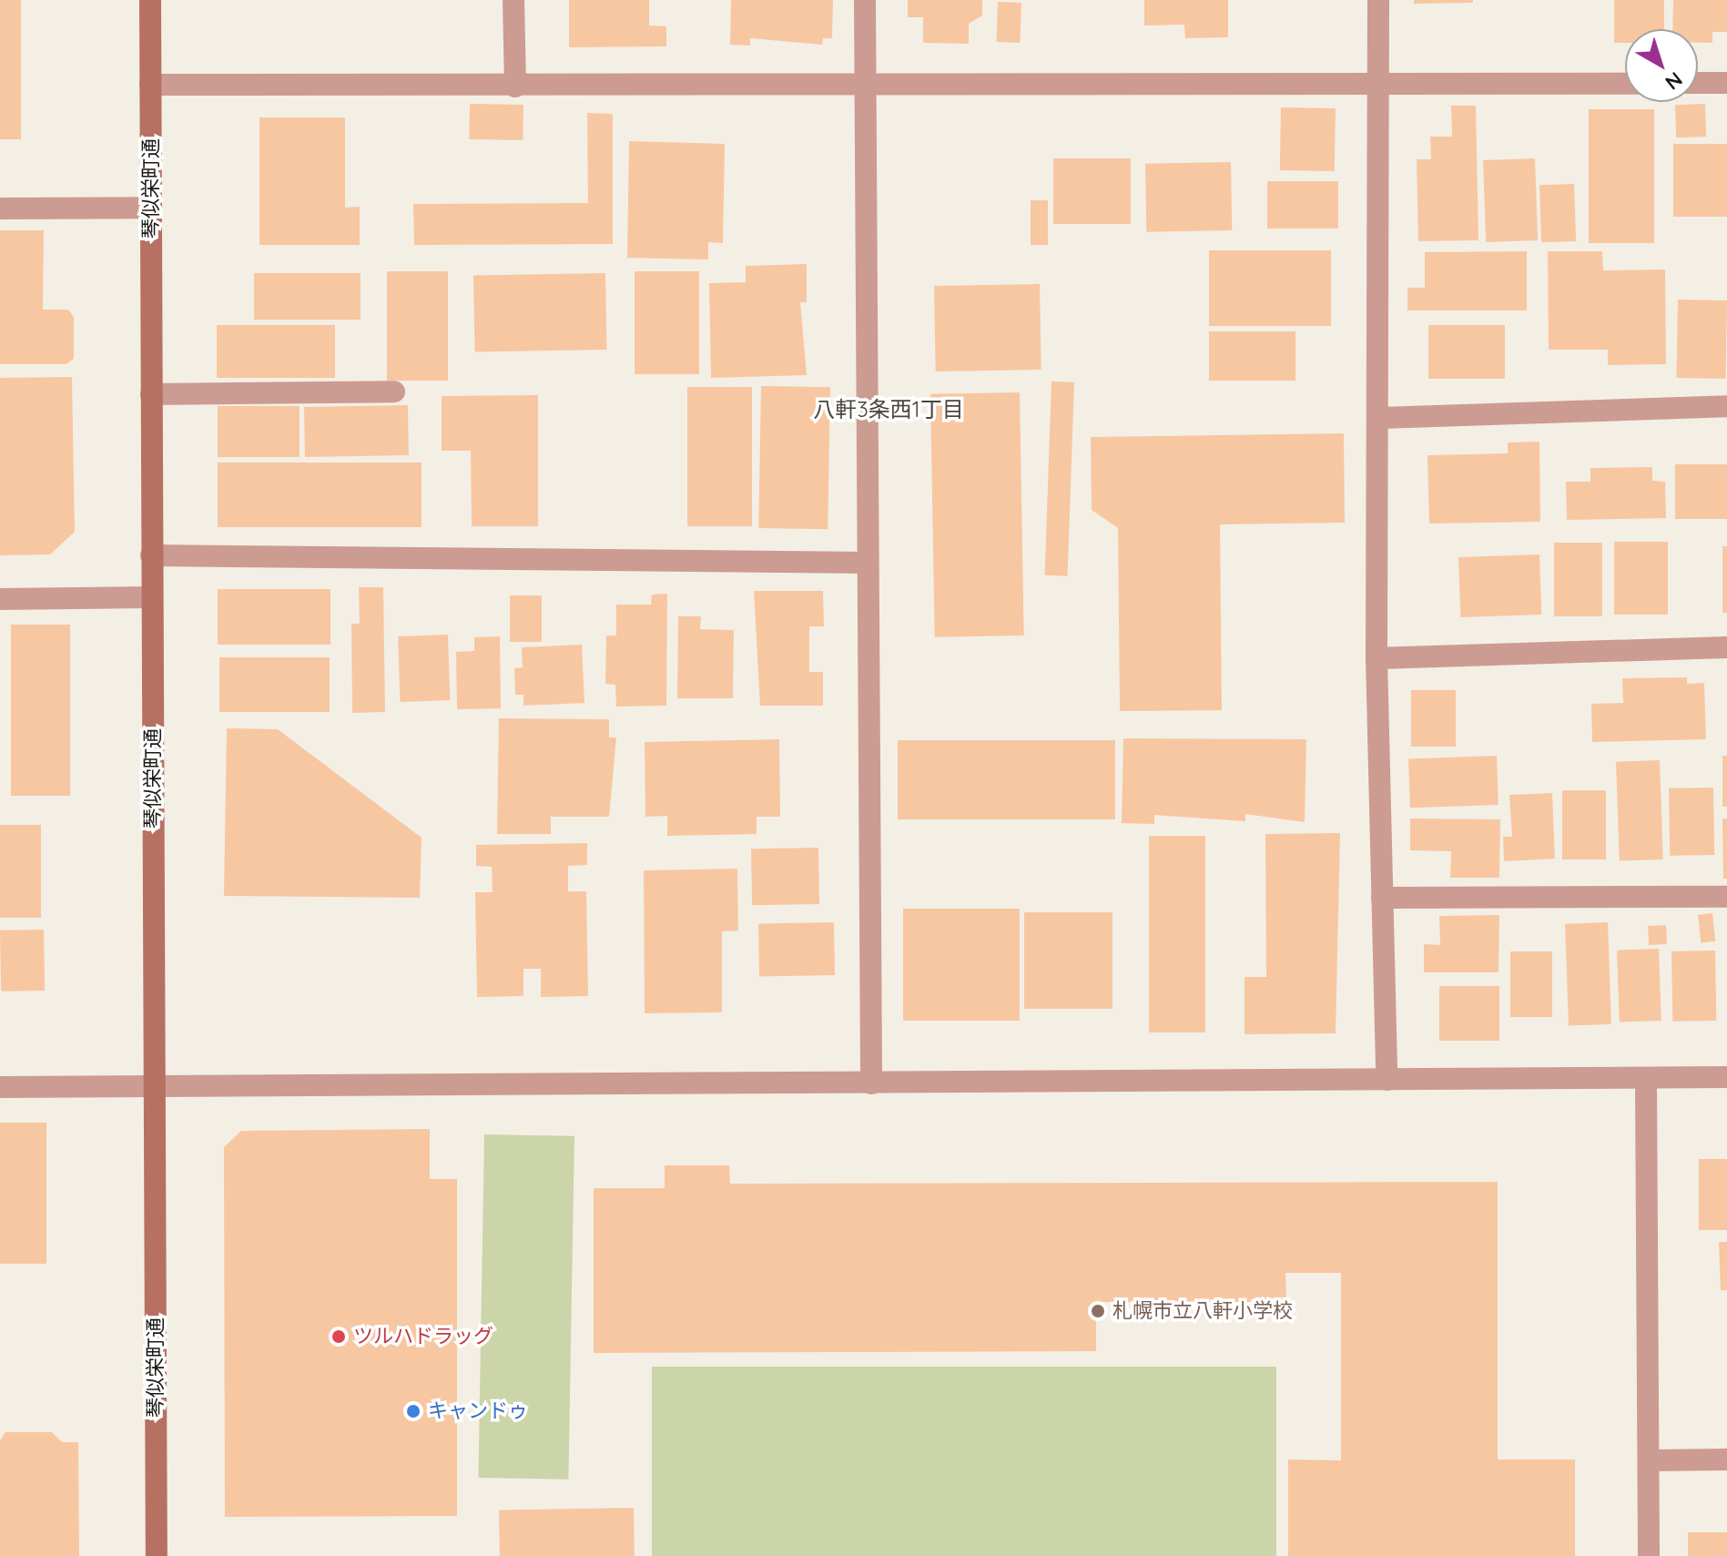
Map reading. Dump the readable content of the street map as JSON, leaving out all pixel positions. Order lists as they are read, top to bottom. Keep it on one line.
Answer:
{"streets":{"main road":["琴似栄町通"]},"districts":["八軒3条西1丁目"],"places":["札幌市立八軒小学校","ツルハドラッグ","キャンドゥ"],"north":"bottom right"}
